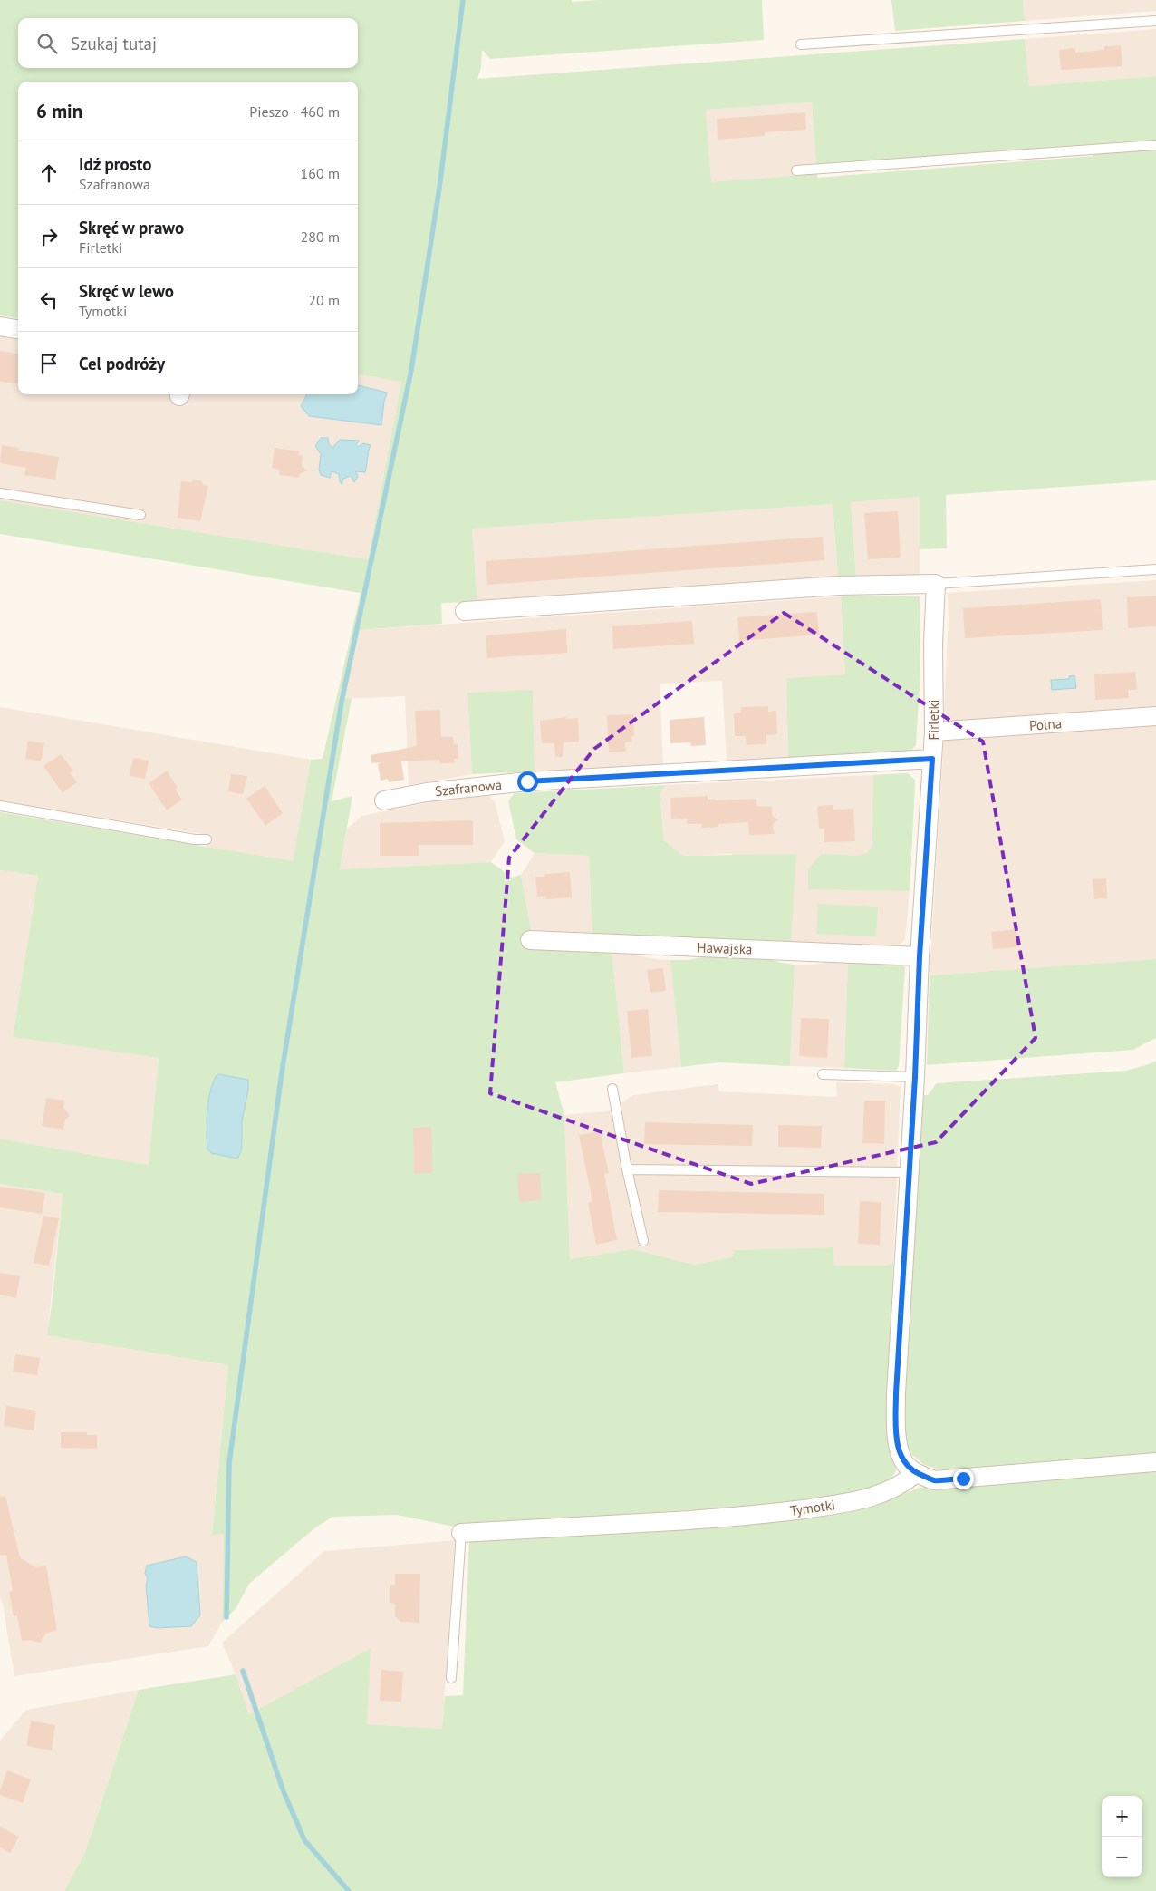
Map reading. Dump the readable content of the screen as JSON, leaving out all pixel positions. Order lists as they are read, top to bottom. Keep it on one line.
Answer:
{"streets":{"street":["Firletki","Polna","Szafranowa","Hawajska","Tymotki"]},"crossings":[["Firletki","Polna"],["Firletki","Szafranowa"],["Firletki","Hawajska"],["Firletki","Tymotki"]],"page":{"search":"Szukaj tutaj","heading":["6 min","Pieszo · 460 m"],"list":[["Idź prosto","Szafranowa","160 m"],["Skręć w prawo","Firletki","280 m"],["Skręć w lewo","Tymotki","20 m"],"Cel podróży"],"map_buttons":["+","−"]}}
